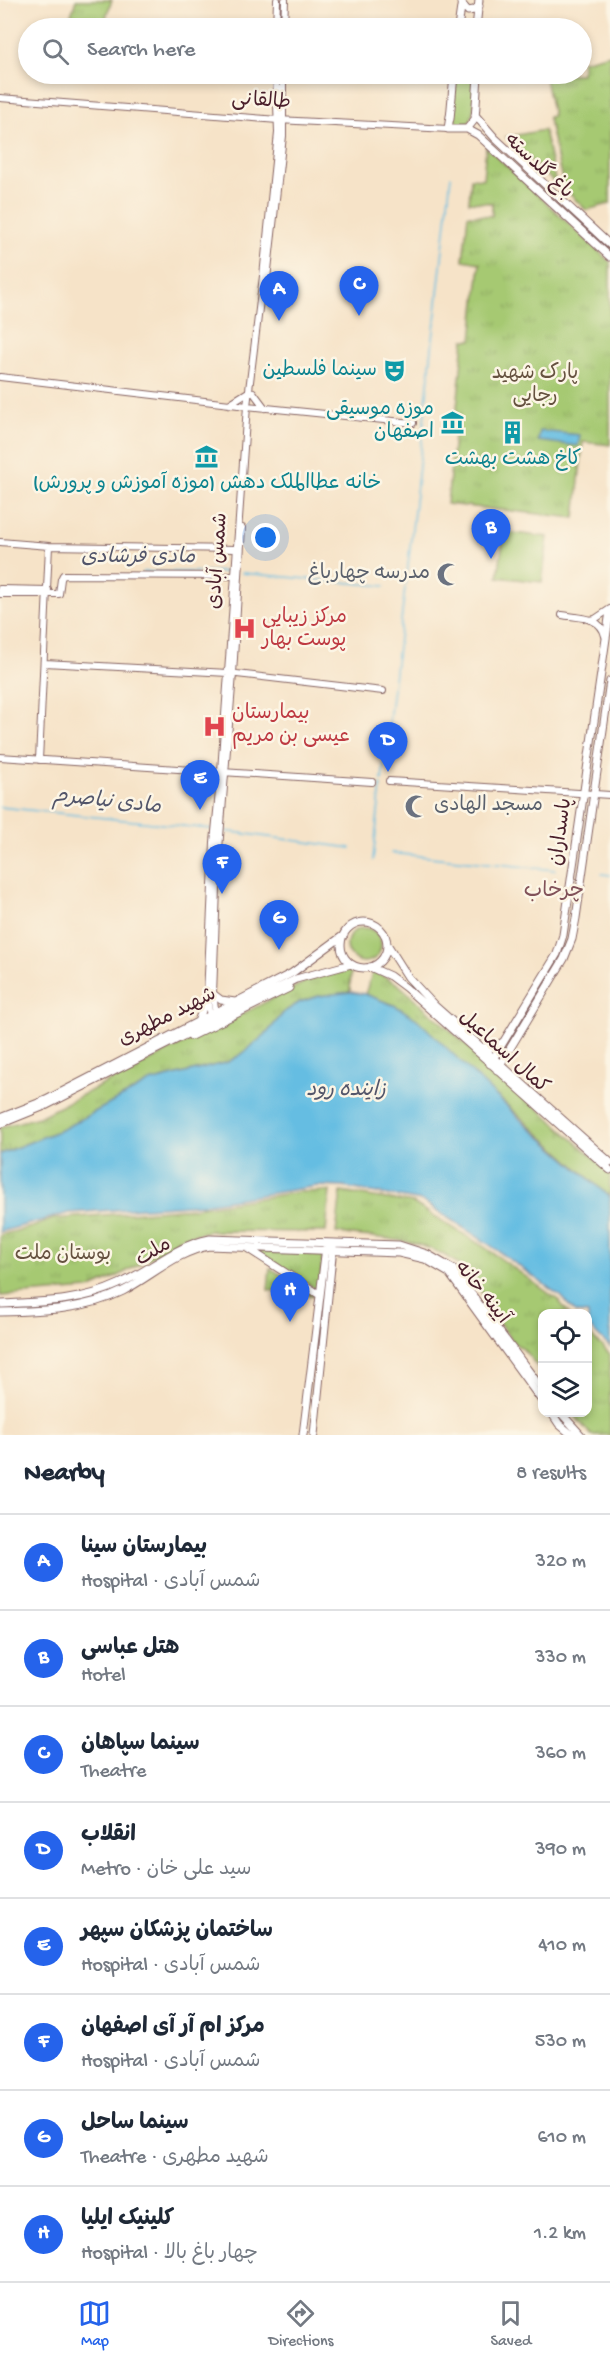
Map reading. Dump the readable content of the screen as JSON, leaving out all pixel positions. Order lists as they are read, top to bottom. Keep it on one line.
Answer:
{"streets":{"main road":["طالقانی","باغ گلدسته","شمس آبادی","پاسداران","شهید مطهری","کمال اسماعیل","ملت","آیینه خانه"]},"crossings":[["طالقانی","شمس آبادی"],["شمس آبادی","شهید مطهری"],["پاسداران","کمال اسماعیل"],["شهید مطهری","کمال اسماعیل"],["ملت","آیینه خانه"]],"districts":["چرخاب"],"water":["مادی فرشادی","مادی نیاصرم","زاینده رود"],"parks":["پارک شهید رجایی","بوستان ملت"],"places":{"theatre":["سینما فلسطین"],"museum":["موزه موسیقی اصفهان","خانه عطاالملک دهش (موزه آموزش و پرورش)"],"building":["کاخ هشت بهشت"],"mosque":["مدرسه چهارباغ","مسجد الهادی"],"hospital":["مرکز زیبایی پوست بهار","بیمارستان عیسی بن مریم"]},"page":{"search":"Search here","pins":["C","A","B","D","E","F","G","H"],"heading":["Nearby","8 results"],"list":[{"mark":"A","name":"بیمارستان سینا","note":"Hospital · شمس آبادی","value":"320 m"},{"mark":"B","name":"هتل عباسی","note":"Hotel","value":"330 m"},{"mark":"C","name":"سینما سپاهان","note":"Theatre","value":"360 m"},{"mark":"D","name":"انقلاب","note":"Metro · سید علی خان","value":"390 m"},{"mark":"E","name":"ساختمان پزشکان سپهر","note":"Hospital · شمس آبادی","value":"410 m"},{"mark":"F","name":"مرکز ام آر آی اصفهان","note":"Hospital · شمس آبادی","value":"530 m"},{"mark":"G","name":"سینما ساحل","note":"Theatre · شهید مطهری","value":"610 m"},{"mark":"H","name":"کلینیک ایلیا","note":"Hospital · چهار باغ بالا","value":"1.2 km"}],"nav":["Map","Directions","Saved"]}}
